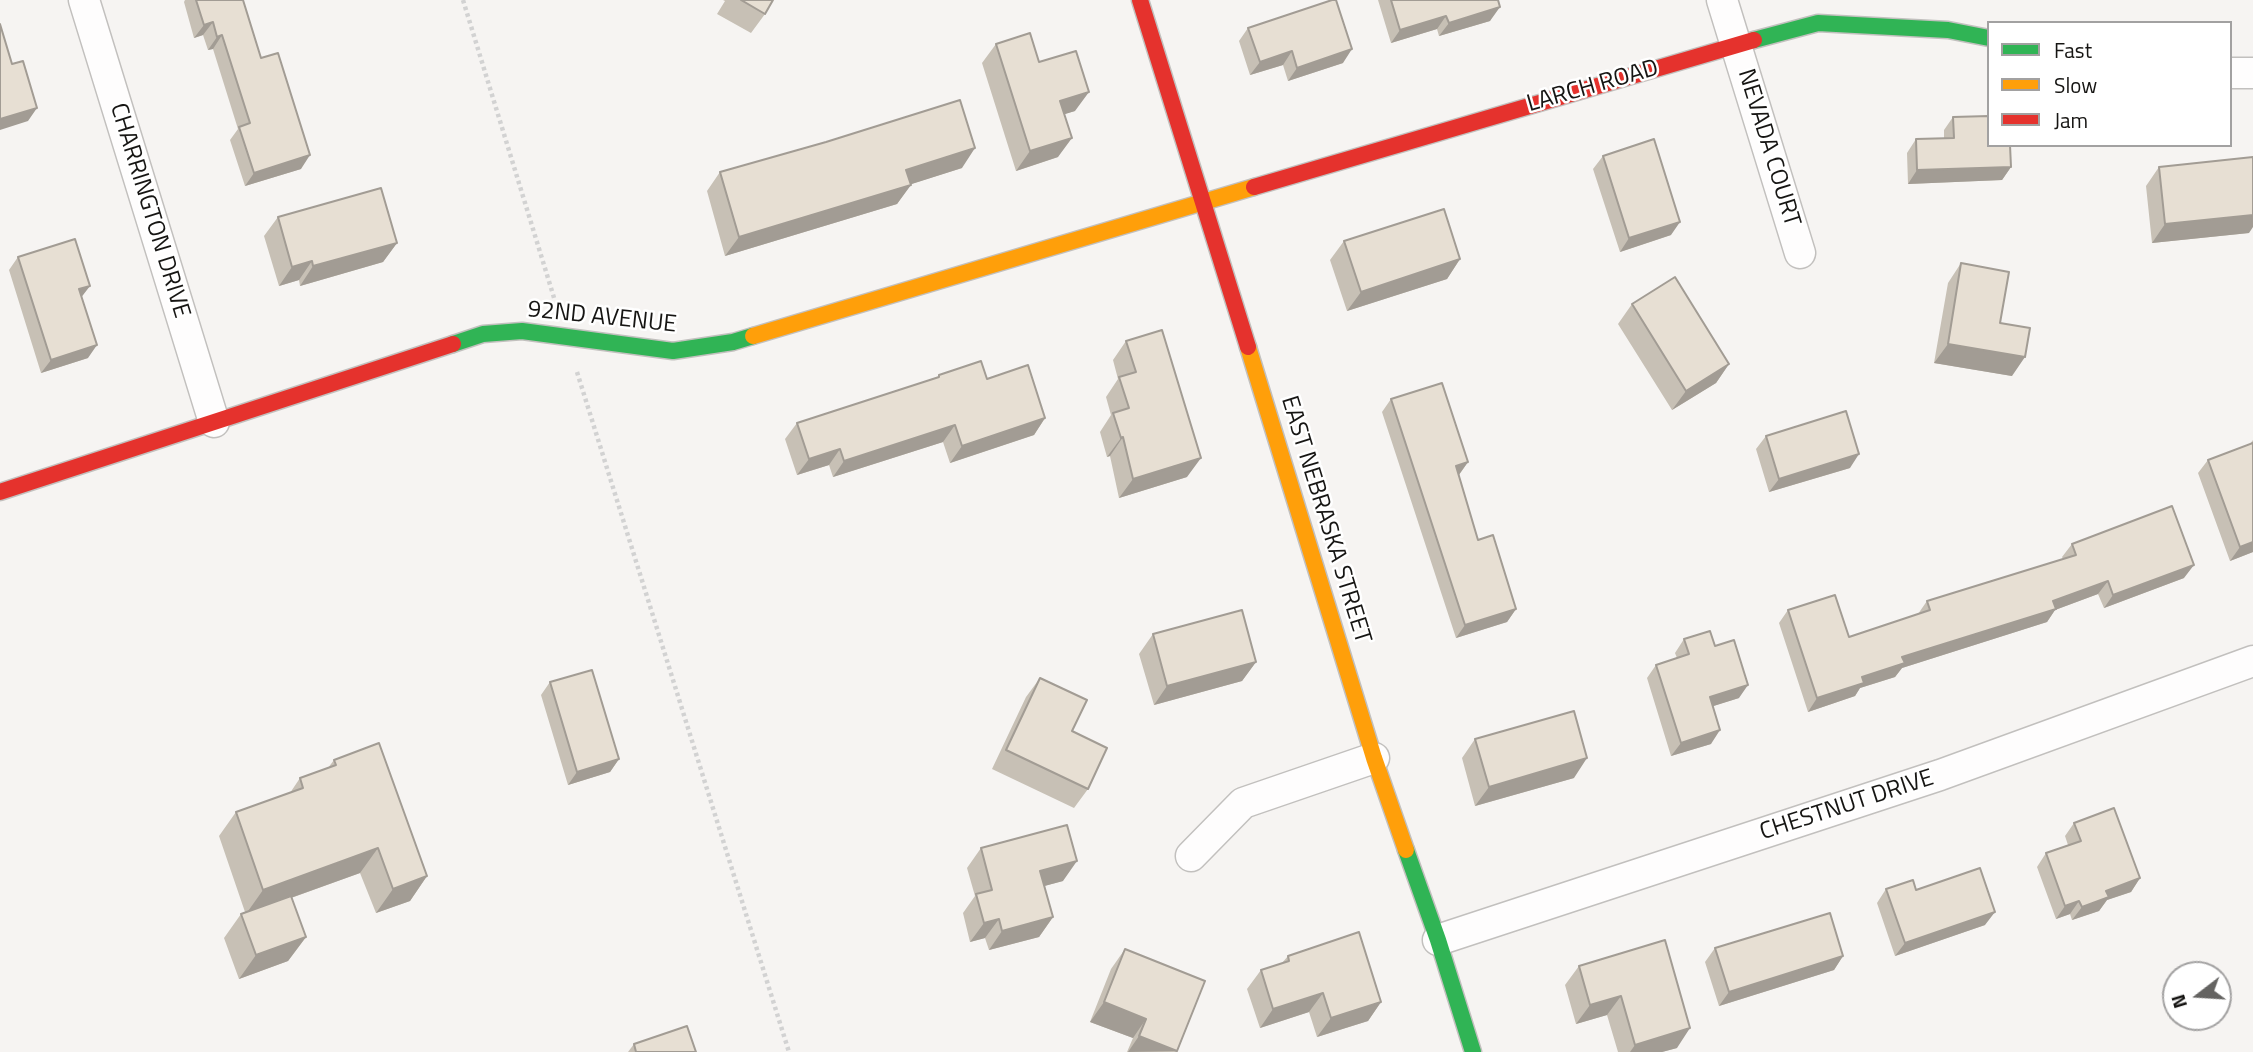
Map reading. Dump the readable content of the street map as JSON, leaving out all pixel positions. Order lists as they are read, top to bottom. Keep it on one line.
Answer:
{"streets":{"street":["LARCH ROAD","NEVADA COURT","CHARRINGTON DRIVE","92ND AVENUE","EAST NEBRASKA STREET","CHESTNUT DRIVE"]},"crossings":[["LARCH ROAD","NEVADA COURT"],["LARCH ROAD","92ND AVENUE"],["LARCH ROAD","EAST NEBRASKA STREET"],["CHARRINGTON DRIVE","92ND AVENUE"],["92ND AVENUE","EAST NEBRASKA STREET"],["EAST NEBRASKA STREET","CHESTNUT DRIVE"]],"legend":["Fast","Slow","Jam"],"north":"left"}
